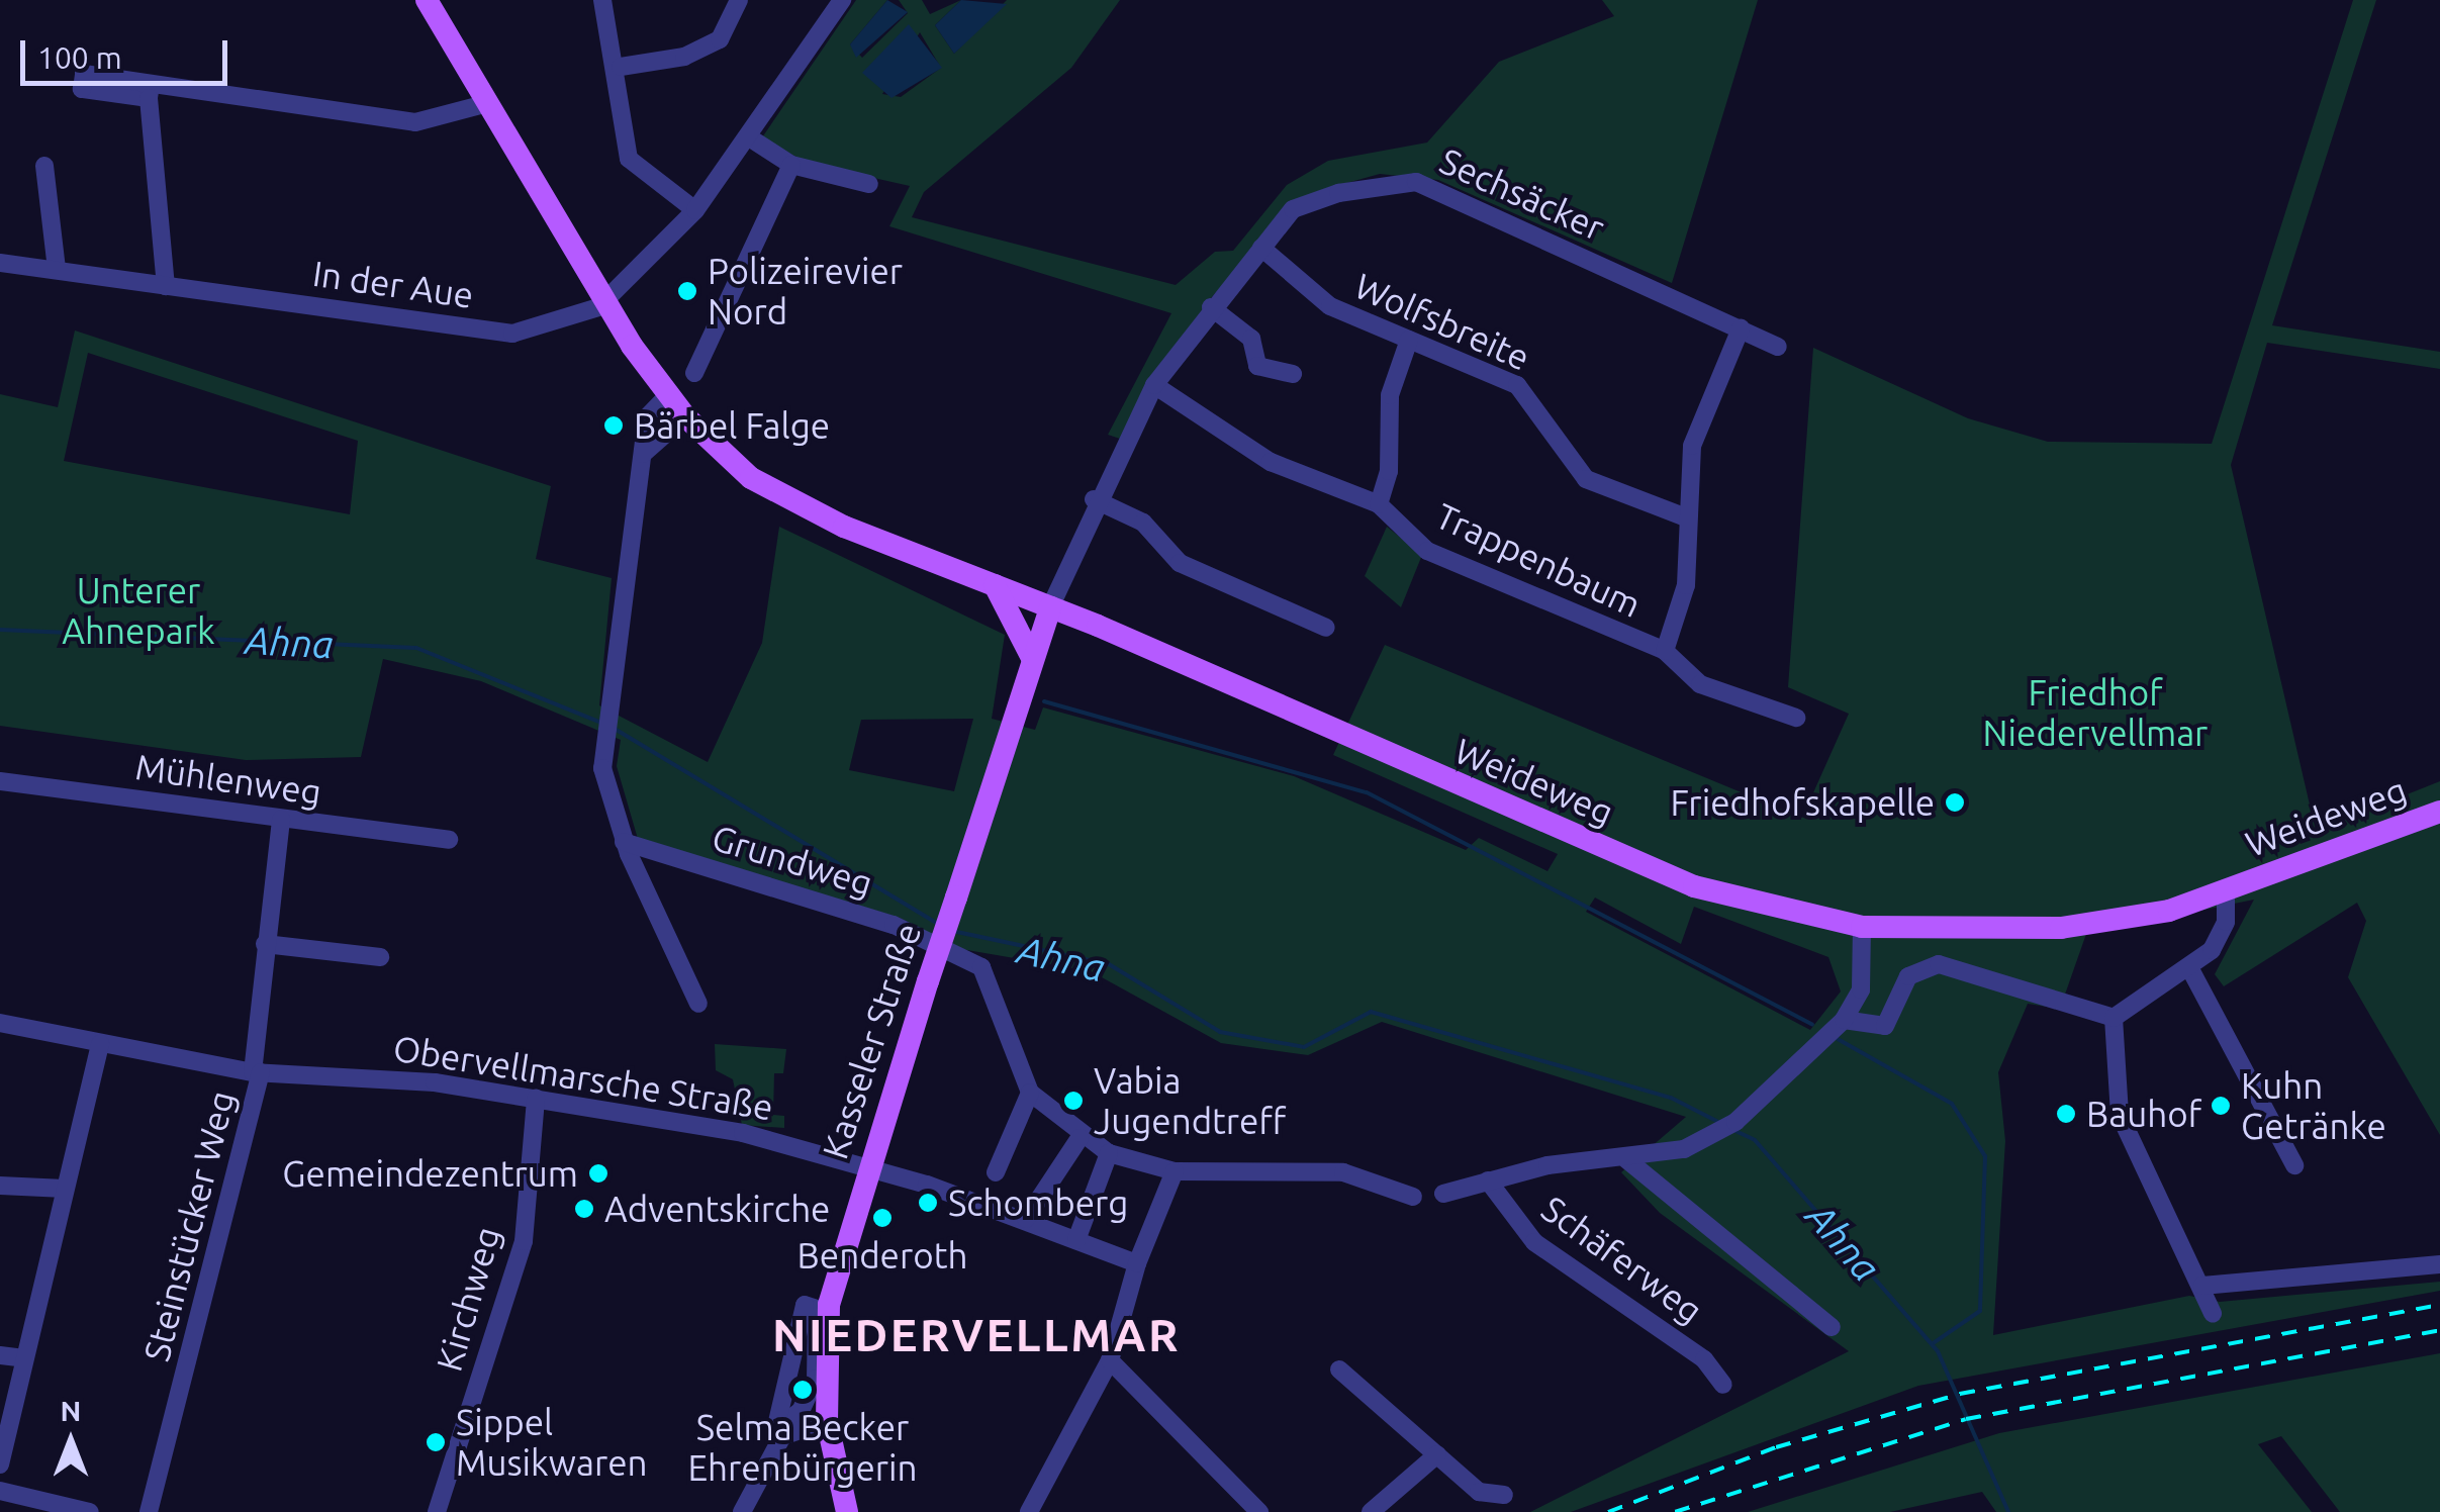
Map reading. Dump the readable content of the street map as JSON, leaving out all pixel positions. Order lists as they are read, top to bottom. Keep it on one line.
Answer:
{"streets":{"main road":["Weideweg","Kasseler Straße"],"street":["Sechsäcker","In der Aue","Wolfsbreite","Trappenbaum","Mühlenweg","Grundweg","Obervellmarsche Straße","Steinstücker Weg","Schäferweg","Kirchweg"]},"crossings":[["Sechsäcker","Wolfsbreite"],["Sechsäcker","Trappenbaum"],["Sechsäcker","Weideweg"],["Sechsäcker","Kasseler Straße"],["In der Aue","Weideweg"],["Mühlenweg","Steinstücker Weg"],["Weideweg","Kasseler Straße"],["Kasseler Straße","Obervellmarsche Straße"],["Obervellmarsche Straße","Steinstücker Weg"],["Obervellmarsche Straße","Kirchweg"]],"districts":["NIEDERVELLMAR"],"water":["Ahna"],"parks":["Unterer Ahnepark","Friedhof Niedervellmar"],"places":["Polizeirevier Nord","Bärbel Falge","Friedhofskapelle","Vabia Jugendtreff","Kuhn Getränke","Bauhof","Gemeindezentrum","Schomberg","Adventskirche","Benderoth","Selma Becker Ehrenbürgerin","Sippel Musikwaren"],"scale_bar":"100 m","north":"top"}
